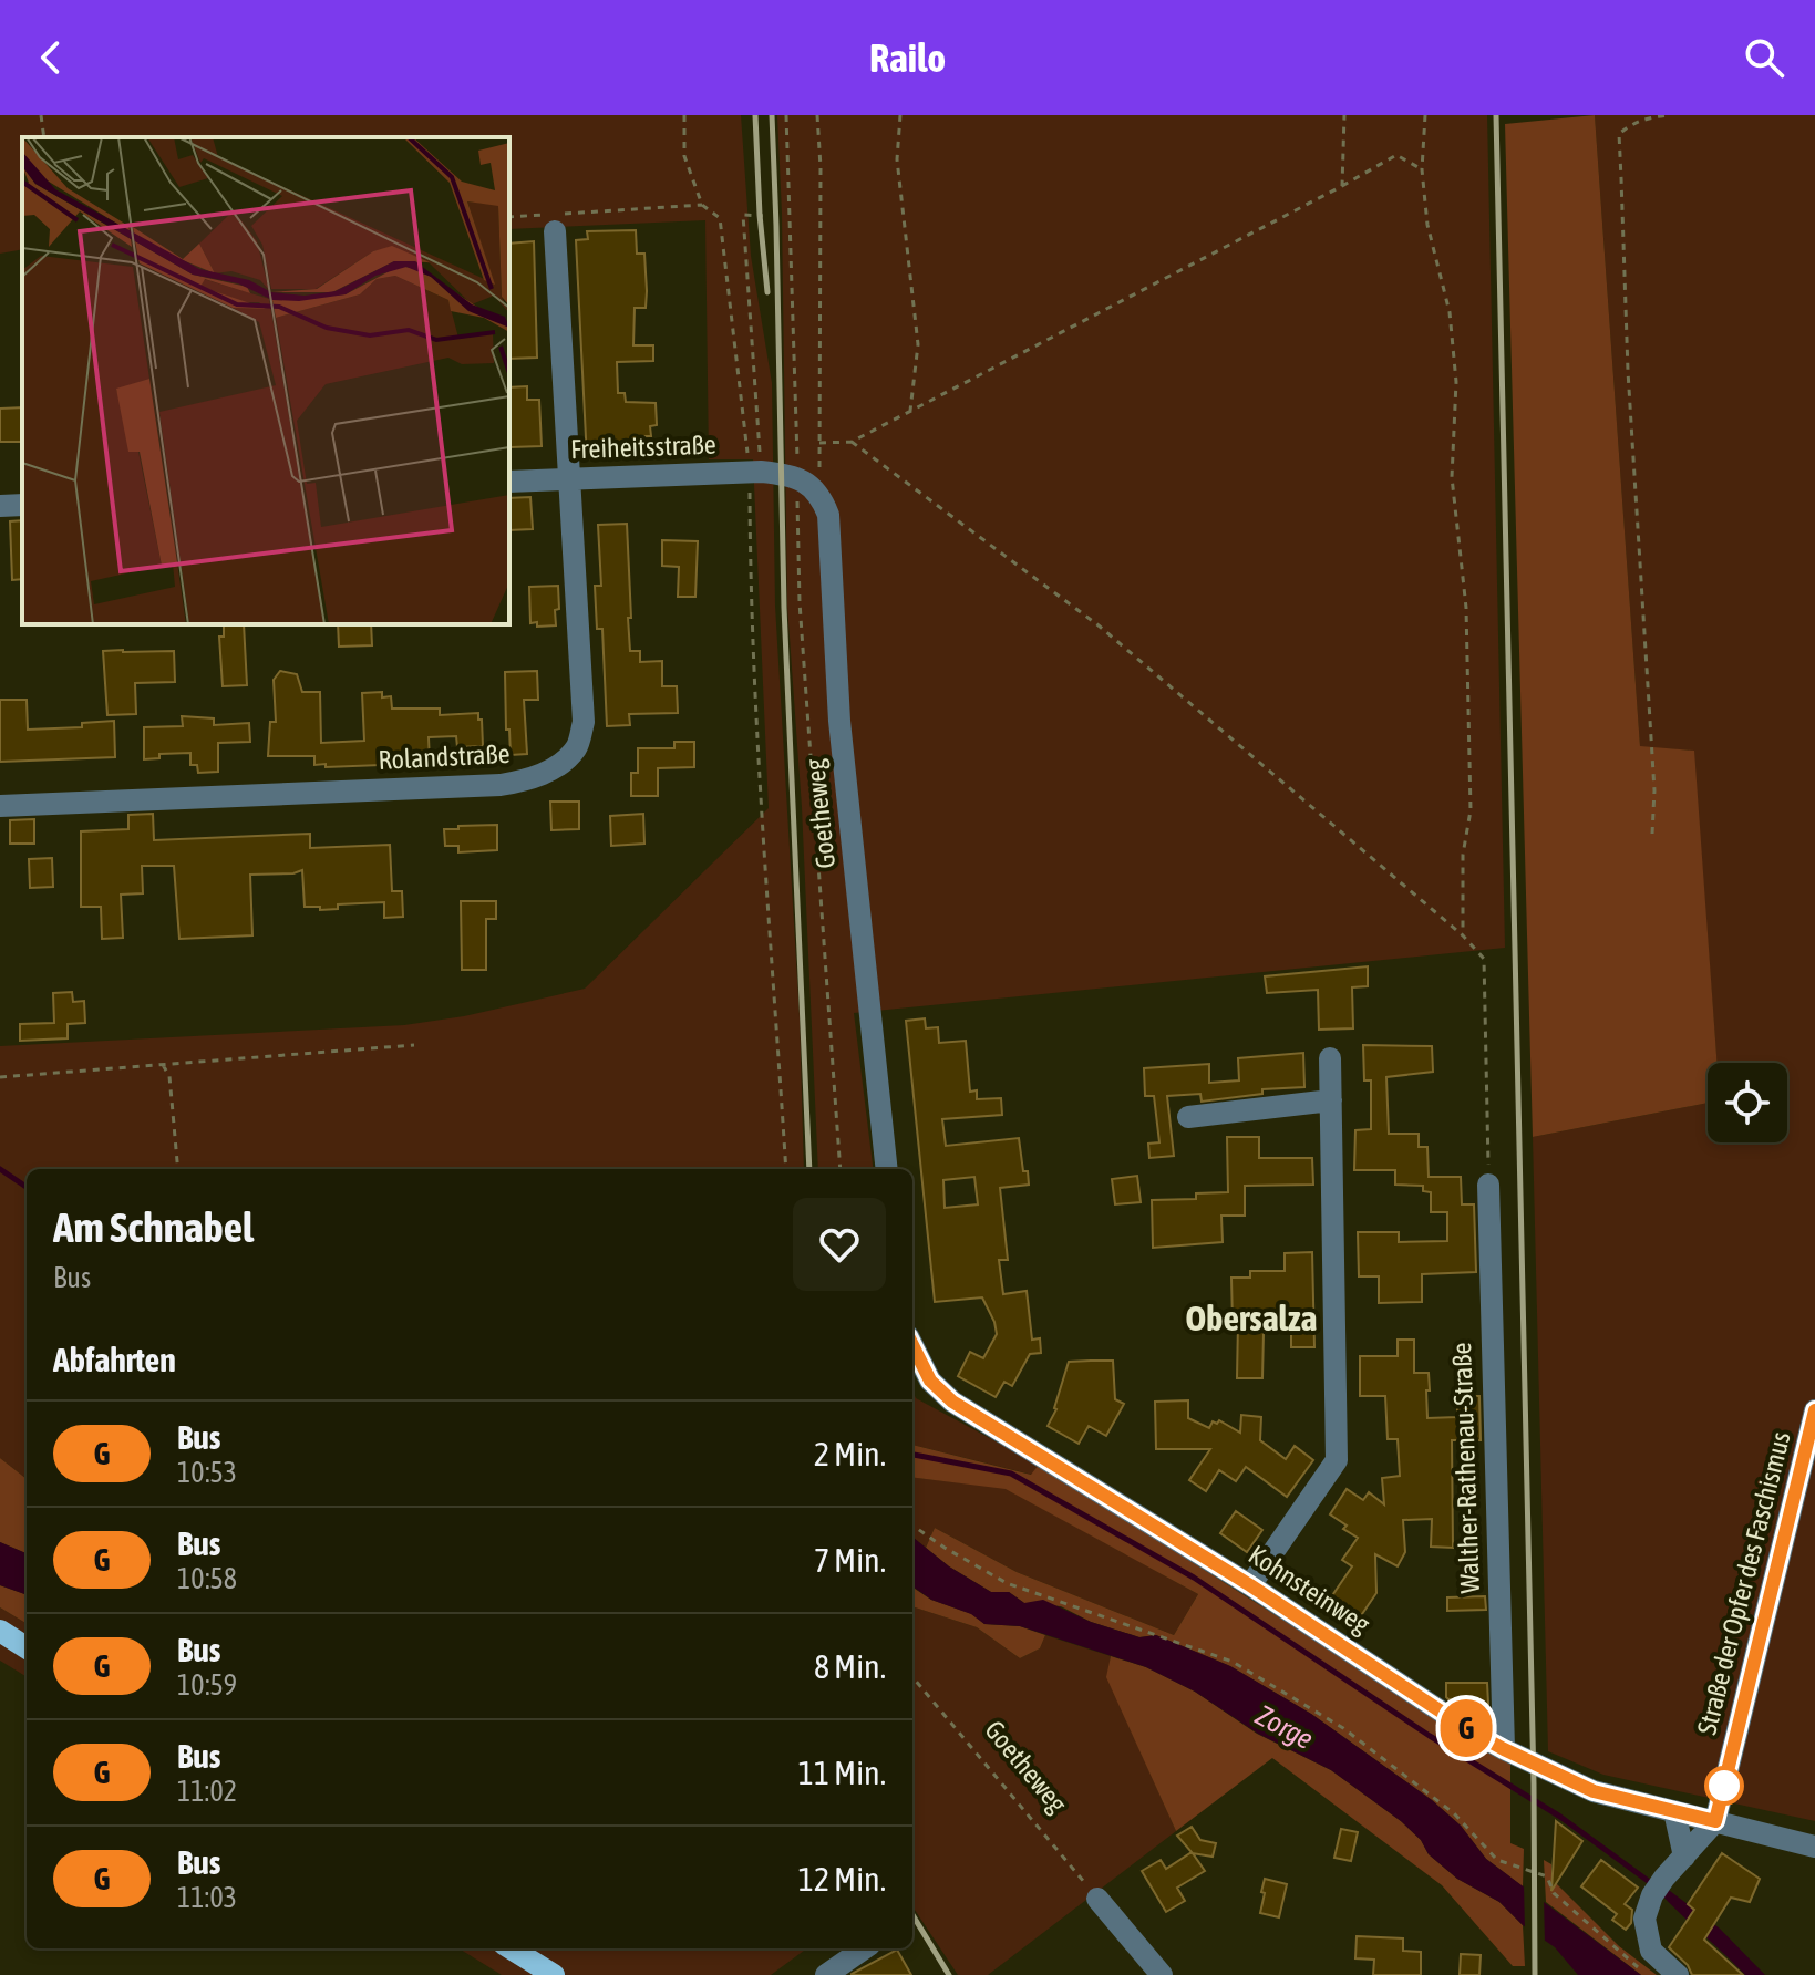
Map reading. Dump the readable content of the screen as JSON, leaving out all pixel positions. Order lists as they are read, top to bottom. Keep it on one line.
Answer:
{"streets":{"street":["Freiheitsstraße","Rolandstraße","Goetheweg","Walther-Rathenau-Straße","Straße der Opfer des Faschismus","Kohnsteinweg"]},"crossings":[["Freiheitsstraße","Rolandstraße"],["Freiheitsstraße","Goetheweg"],["Walther-Rathenau-Straße","Kohnsteinweg"],["Straße der Opfer des Faschismus","Kohnsteinweg"]],"districts":["Obersalza"],"water":["Zorge"],"lines":["bus line G"],"page":{"header":"Railo","on_map":"G","heading":[["Am Schnabel","Bus"],"Abfahrten"],"list":[{"mark":"G","name":"Bus","note":"10:53","value":"2 Min."},{"mark":"G","name":"Bus","note":"10:58","value":"7 Min."},{"mark":"G","name":"Bus","note":"10:59","value":"8 Min."},{"mark":"G","name":"Bus","note":"11:02","value":"11 Min."},{"mark":"G","name":"Bus","note":"11:03","value":"12 Min."}]}}
